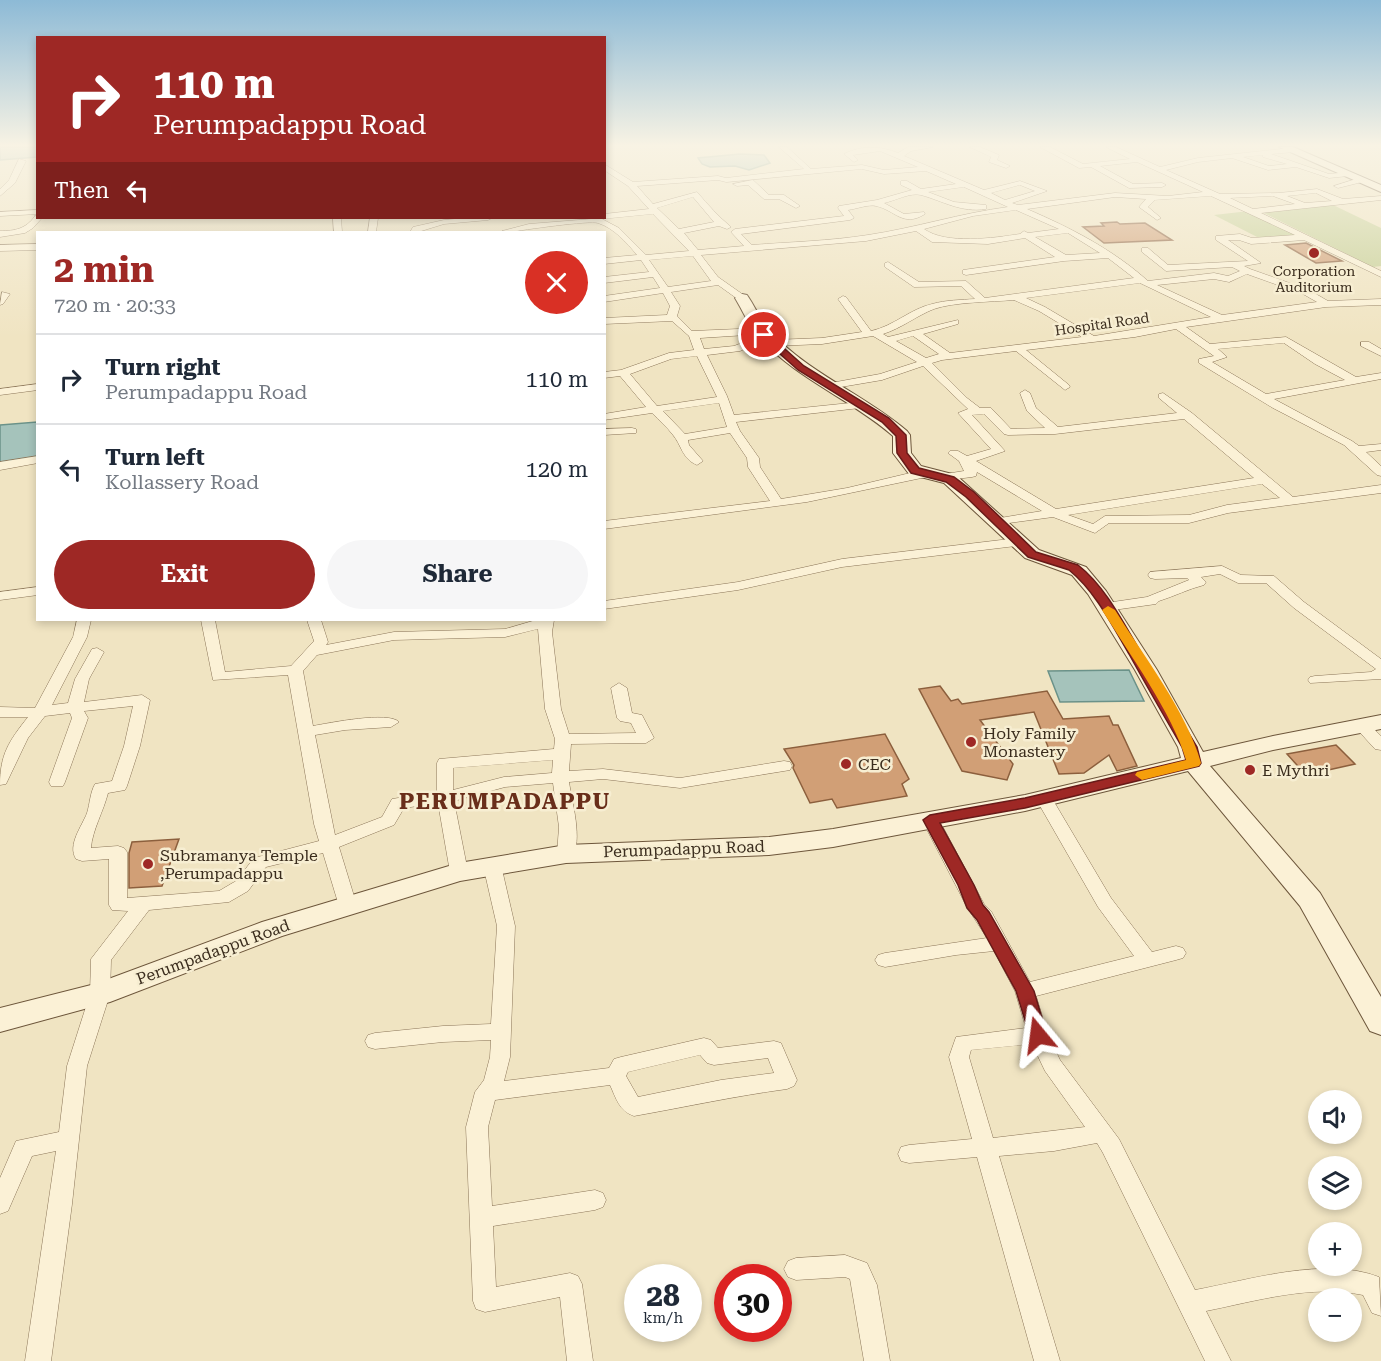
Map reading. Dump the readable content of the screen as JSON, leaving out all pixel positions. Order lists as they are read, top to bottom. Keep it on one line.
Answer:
{"streets":{"street":["Hospital Road","Perumpadappu Road"]},"districts":["PERUMPADAPPU"],"places":["Corporation Auditorium","Holy Family Monastery","CEC","E Mythri","Subramanya Temple ,Perumpadappu"],"page":{"turn":["110 m","Perumpadappu Road"],"then":"Then","heading":["2 min","720 m · 20:33"],"list":[{"name":"Turn right","note":"Perumpadappu Road","value":"110 m"},{"name":"Turn left","note":"Kollassery Road","value":"120 m"}],"buttons":["Exit","Share"],"map_buttons":["+","−"],"speed":"28 km/h","limit":"30"}}
